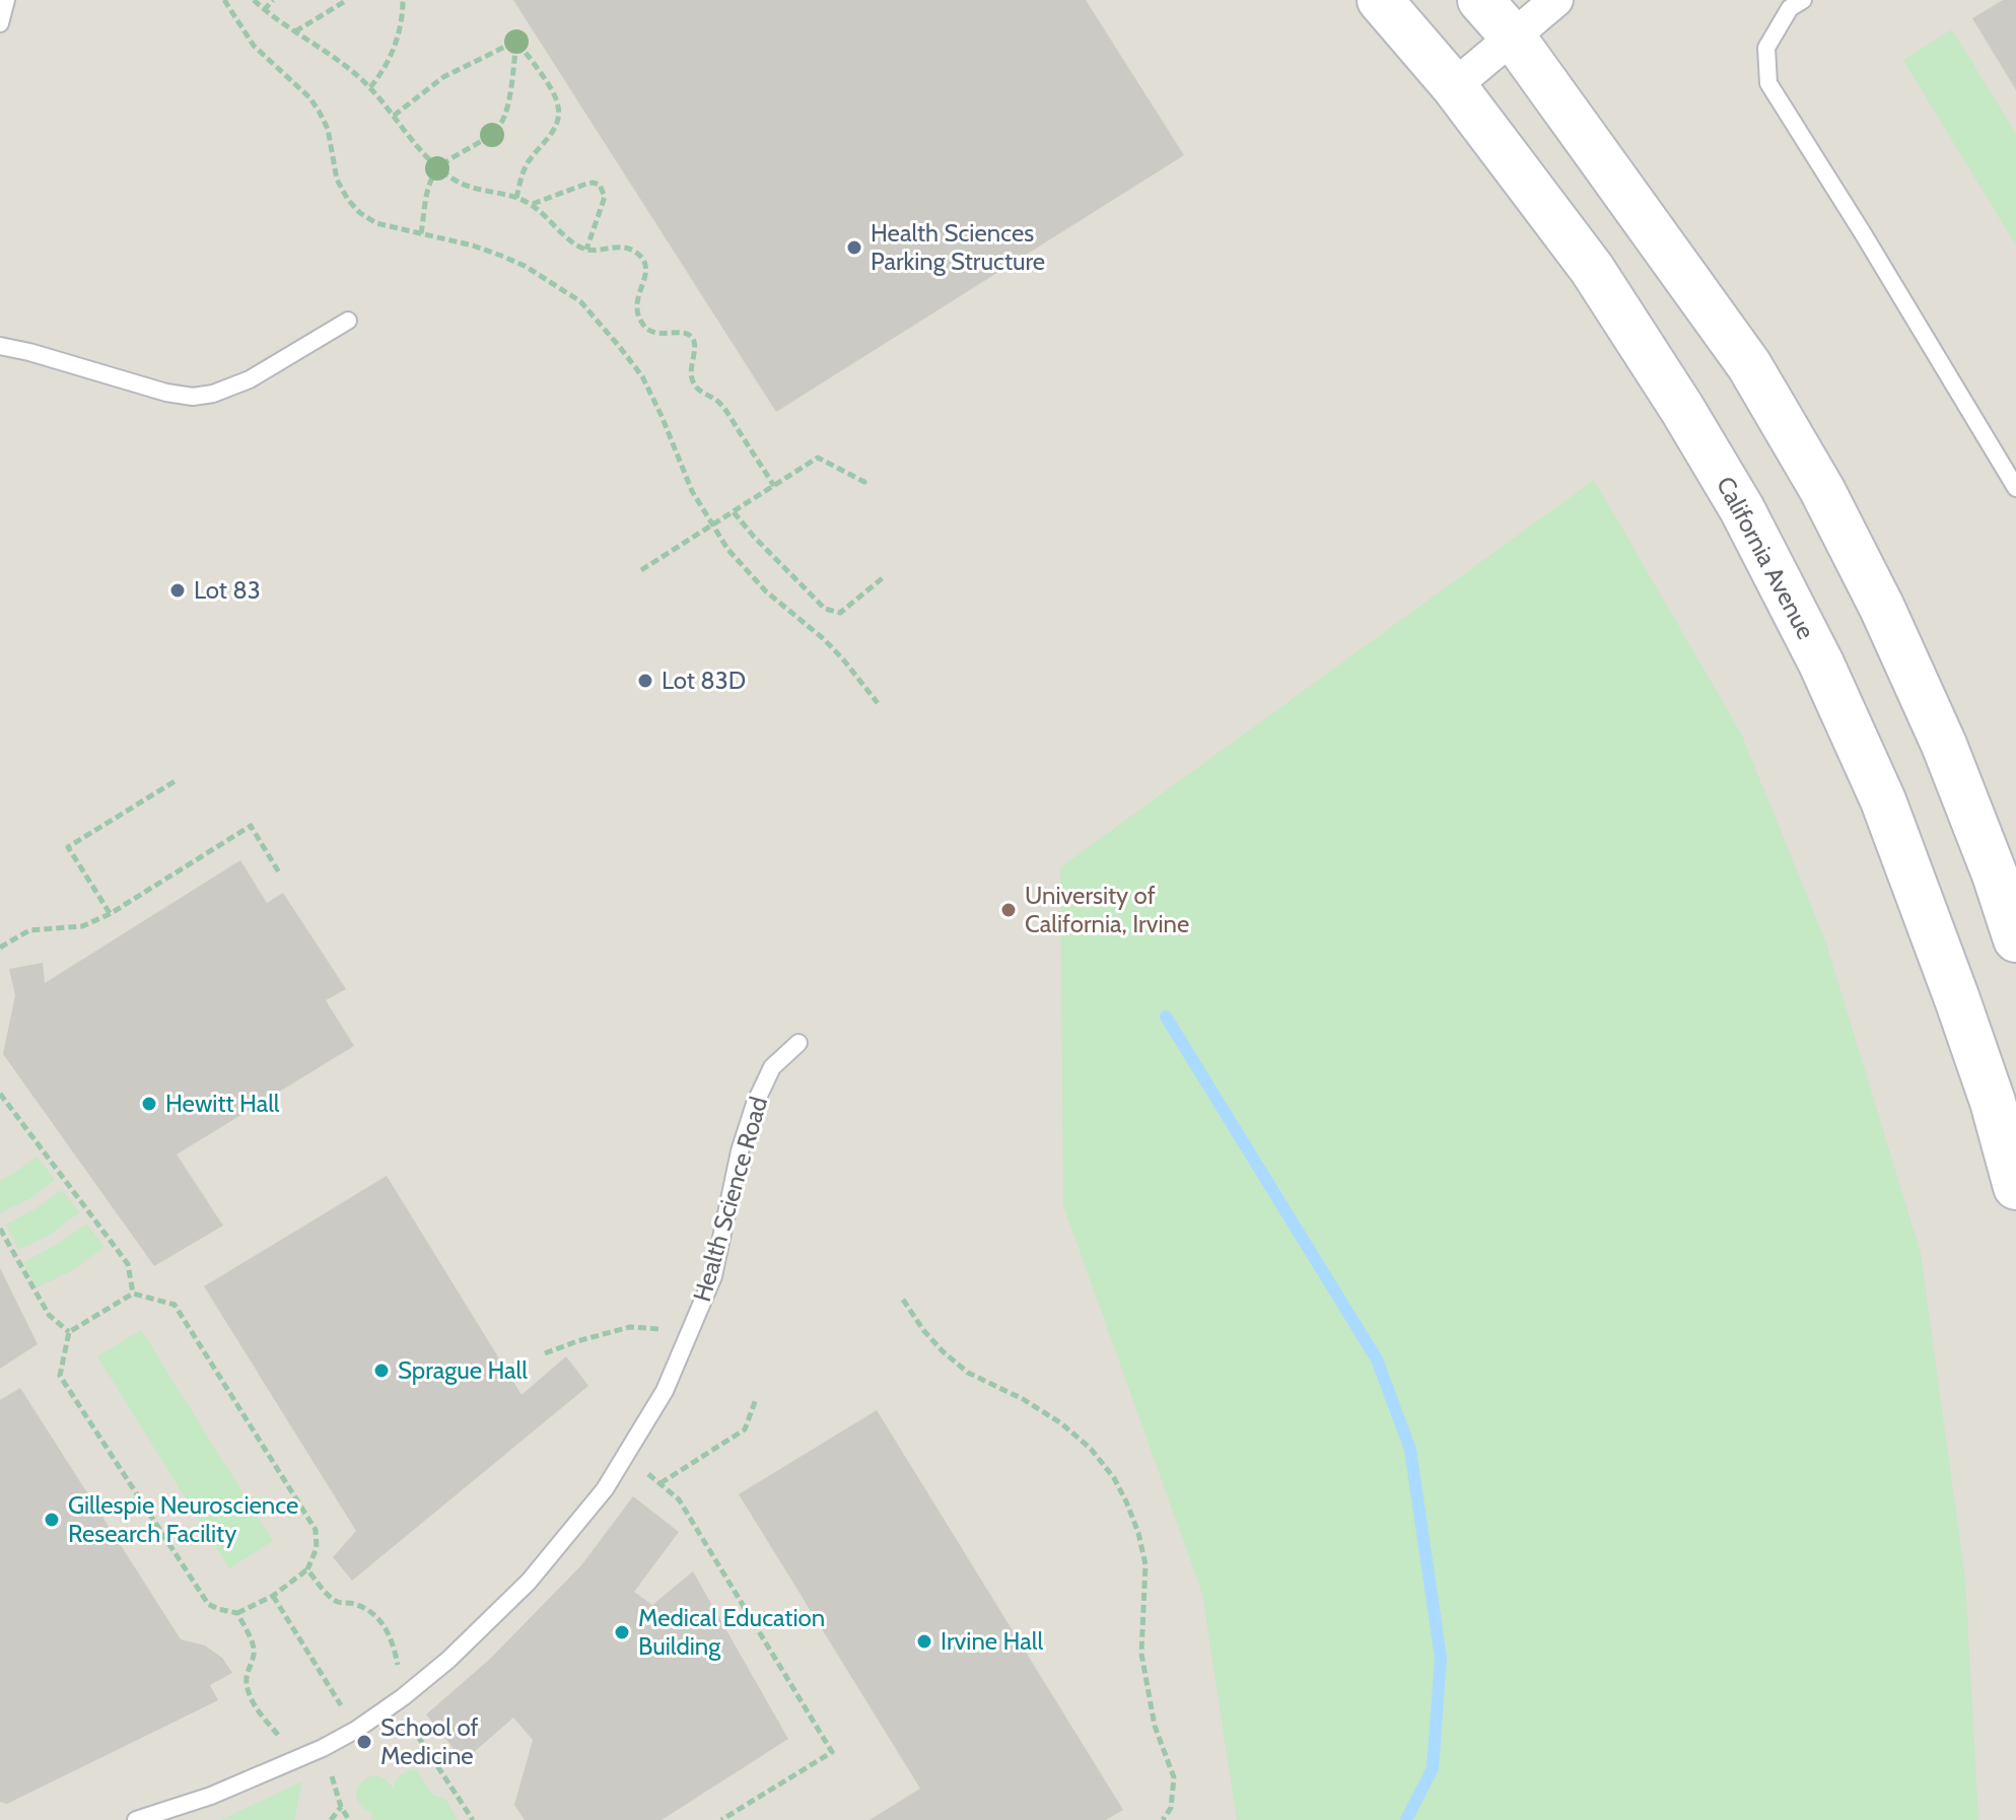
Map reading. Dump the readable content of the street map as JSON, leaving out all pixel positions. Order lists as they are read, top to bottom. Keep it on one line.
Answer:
{"streets":{"street":["California Avenue"],"lane":["Health Science Road"]},"places":["Health Sciences Parking Structure","Lot 83","Lot 83D","University of California, Irvine","Hewitt Hall","Sprague Hall","Gillespie Neuroscience Research Facility","Medical Education Building","Irvine Hall","School of Medicine"]}
